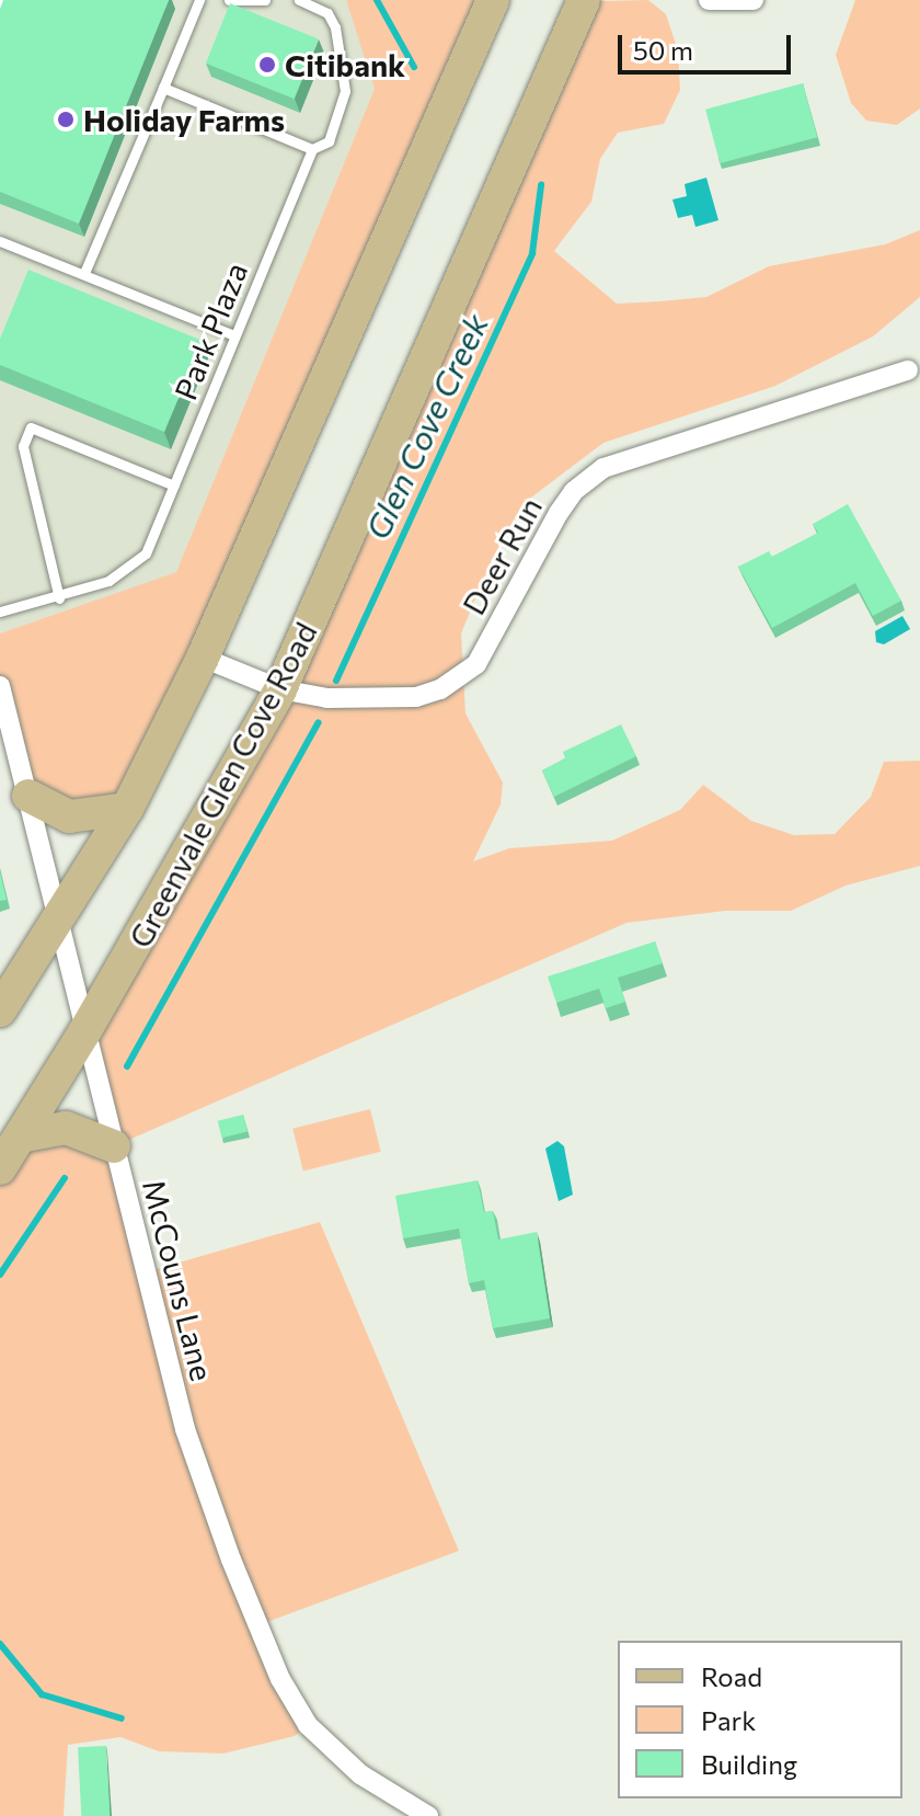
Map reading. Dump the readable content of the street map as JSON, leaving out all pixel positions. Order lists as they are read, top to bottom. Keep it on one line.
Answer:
{"streets":{"main road":["Greenvale Glen Cove Road"],"street":["Deer Run","McCouns Lane"],"lane":["Park Plaza"]},"crossings":[["Deer Run","Greenvale Glen Cove Road"],["Greenvale Glen Cove Road","McCouns Lane"]],"water":["Glen Cove Creek"],"places":["Citibank","Holiday Farms"],"legend":["Road","Park","Building"],"scale_bar":"50 m"}
